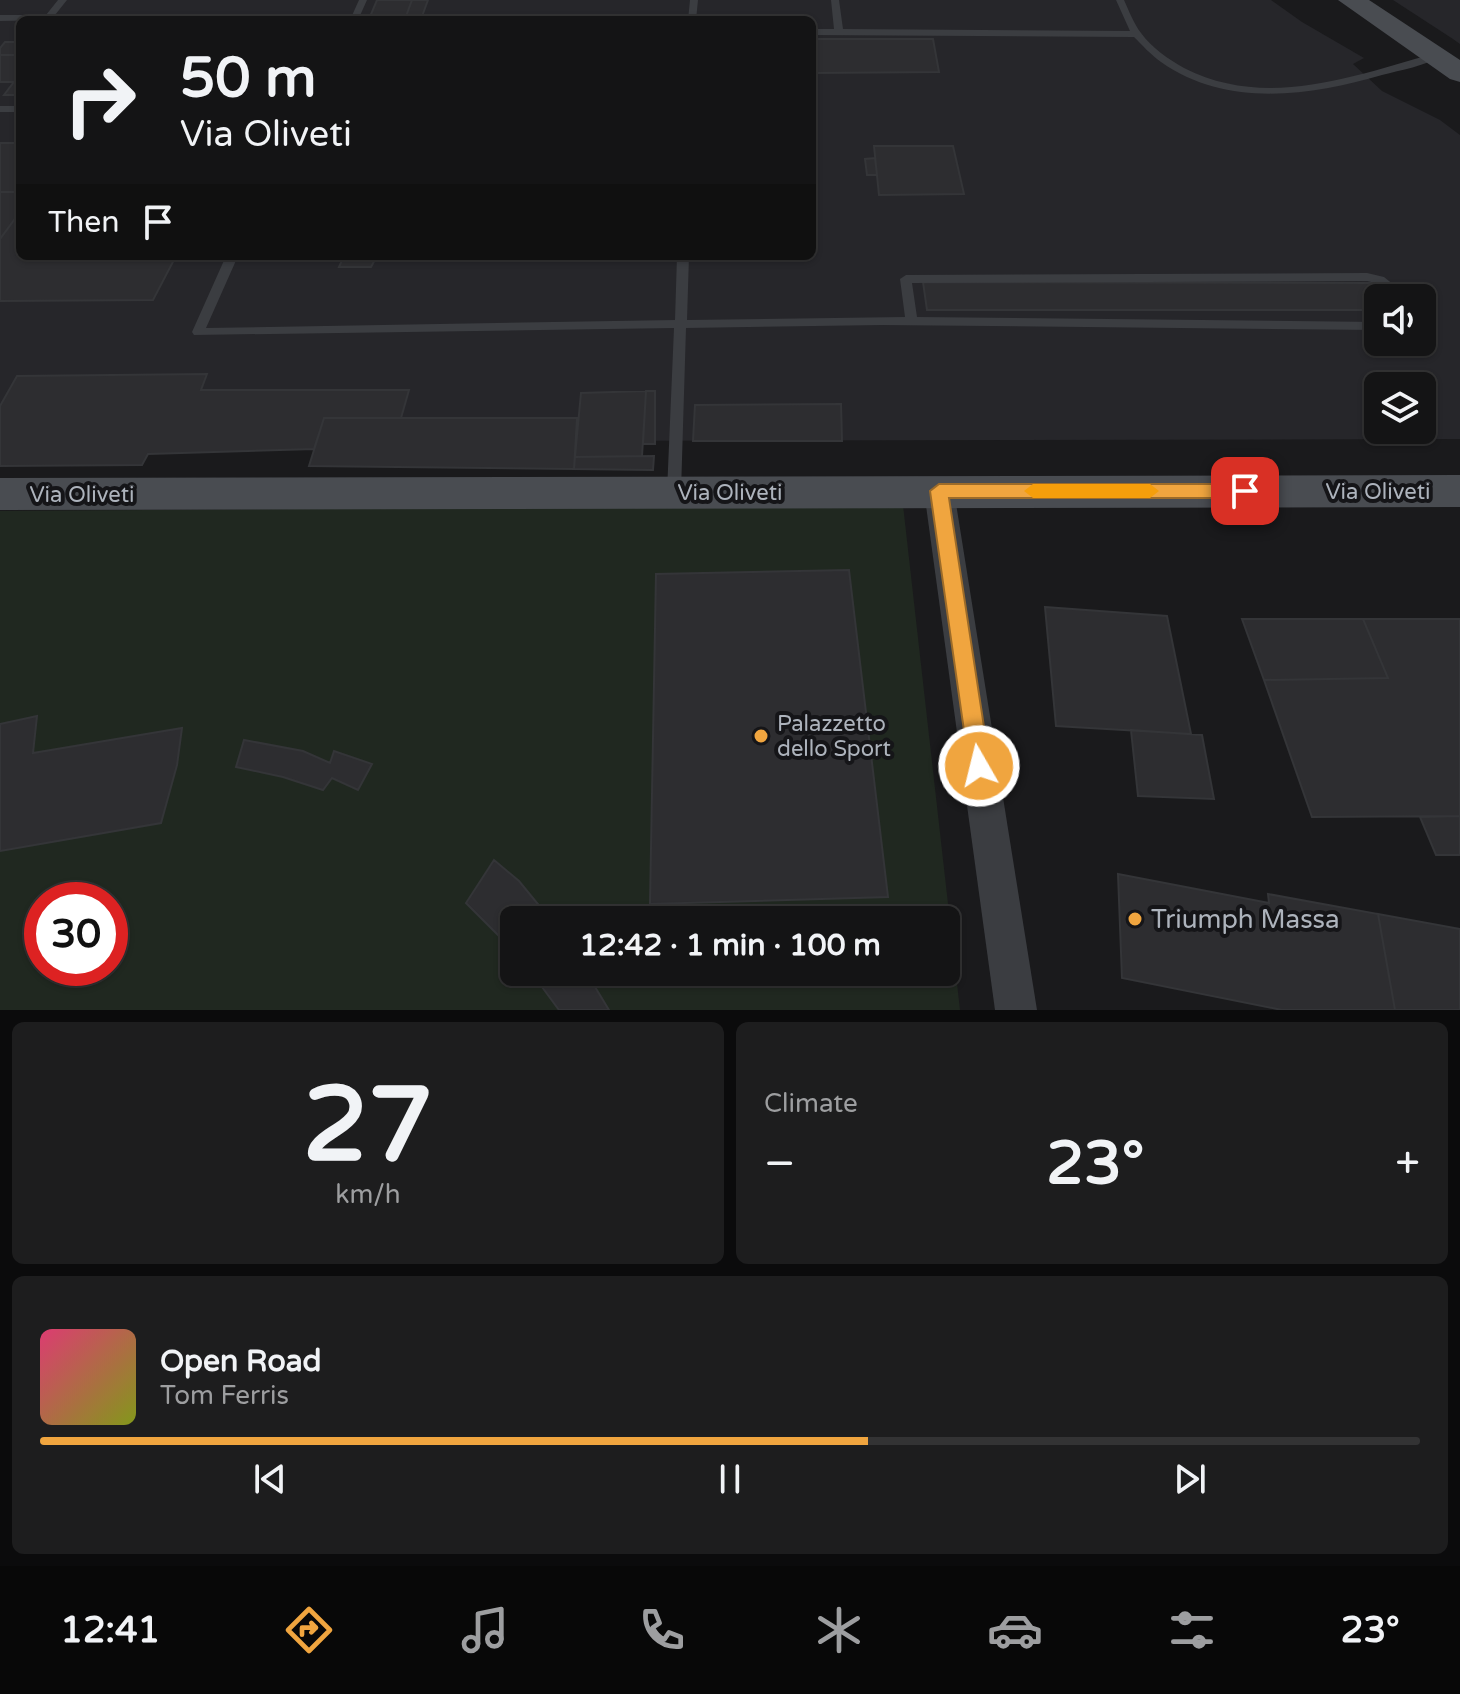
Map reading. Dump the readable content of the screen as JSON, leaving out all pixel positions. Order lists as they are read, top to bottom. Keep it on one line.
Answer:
{"streets":{"main road":["Via Oliveti"]},"places":["Palazzetto dello Sport","Triumph Massa"],"page":{"turn":["50 m","Via Oliveti"],"then":"Then","limit":"30","trip":"12:42 · 1 min · 100 m","tile":[["27","km/h"],"Climate"],"heat":["−","23°","+"],"song":["Open Road","Tom Ferris"],"tabs":["12:41","23°"]}}
